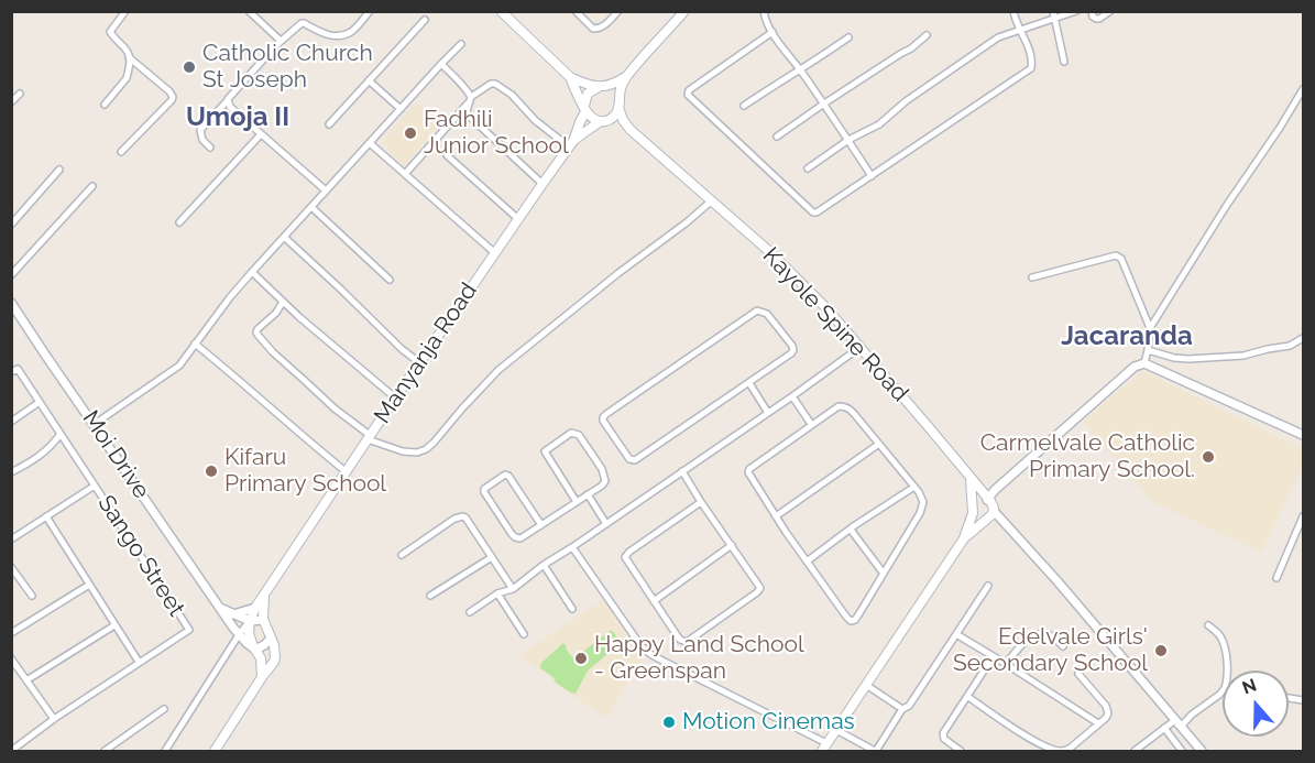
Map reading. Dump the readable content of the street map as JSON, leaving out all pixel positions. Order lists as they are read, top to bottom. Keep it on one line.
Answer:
{"streets":{"main road":["Kayole Spine Road","Manyanja Road"],"street":["Moi Drive","Sango Street"]},"districts":["Umoja II","Jacaranda"],"places":["Catholic Church St Joseph","Fadhili Junior School","Carmelvale Catholic Primary School.","Kifaru Primary School","Edelvale Girls' Secondary School","Happy Land School - Greenspan","Motion Cinemas"],"north":"top"}
